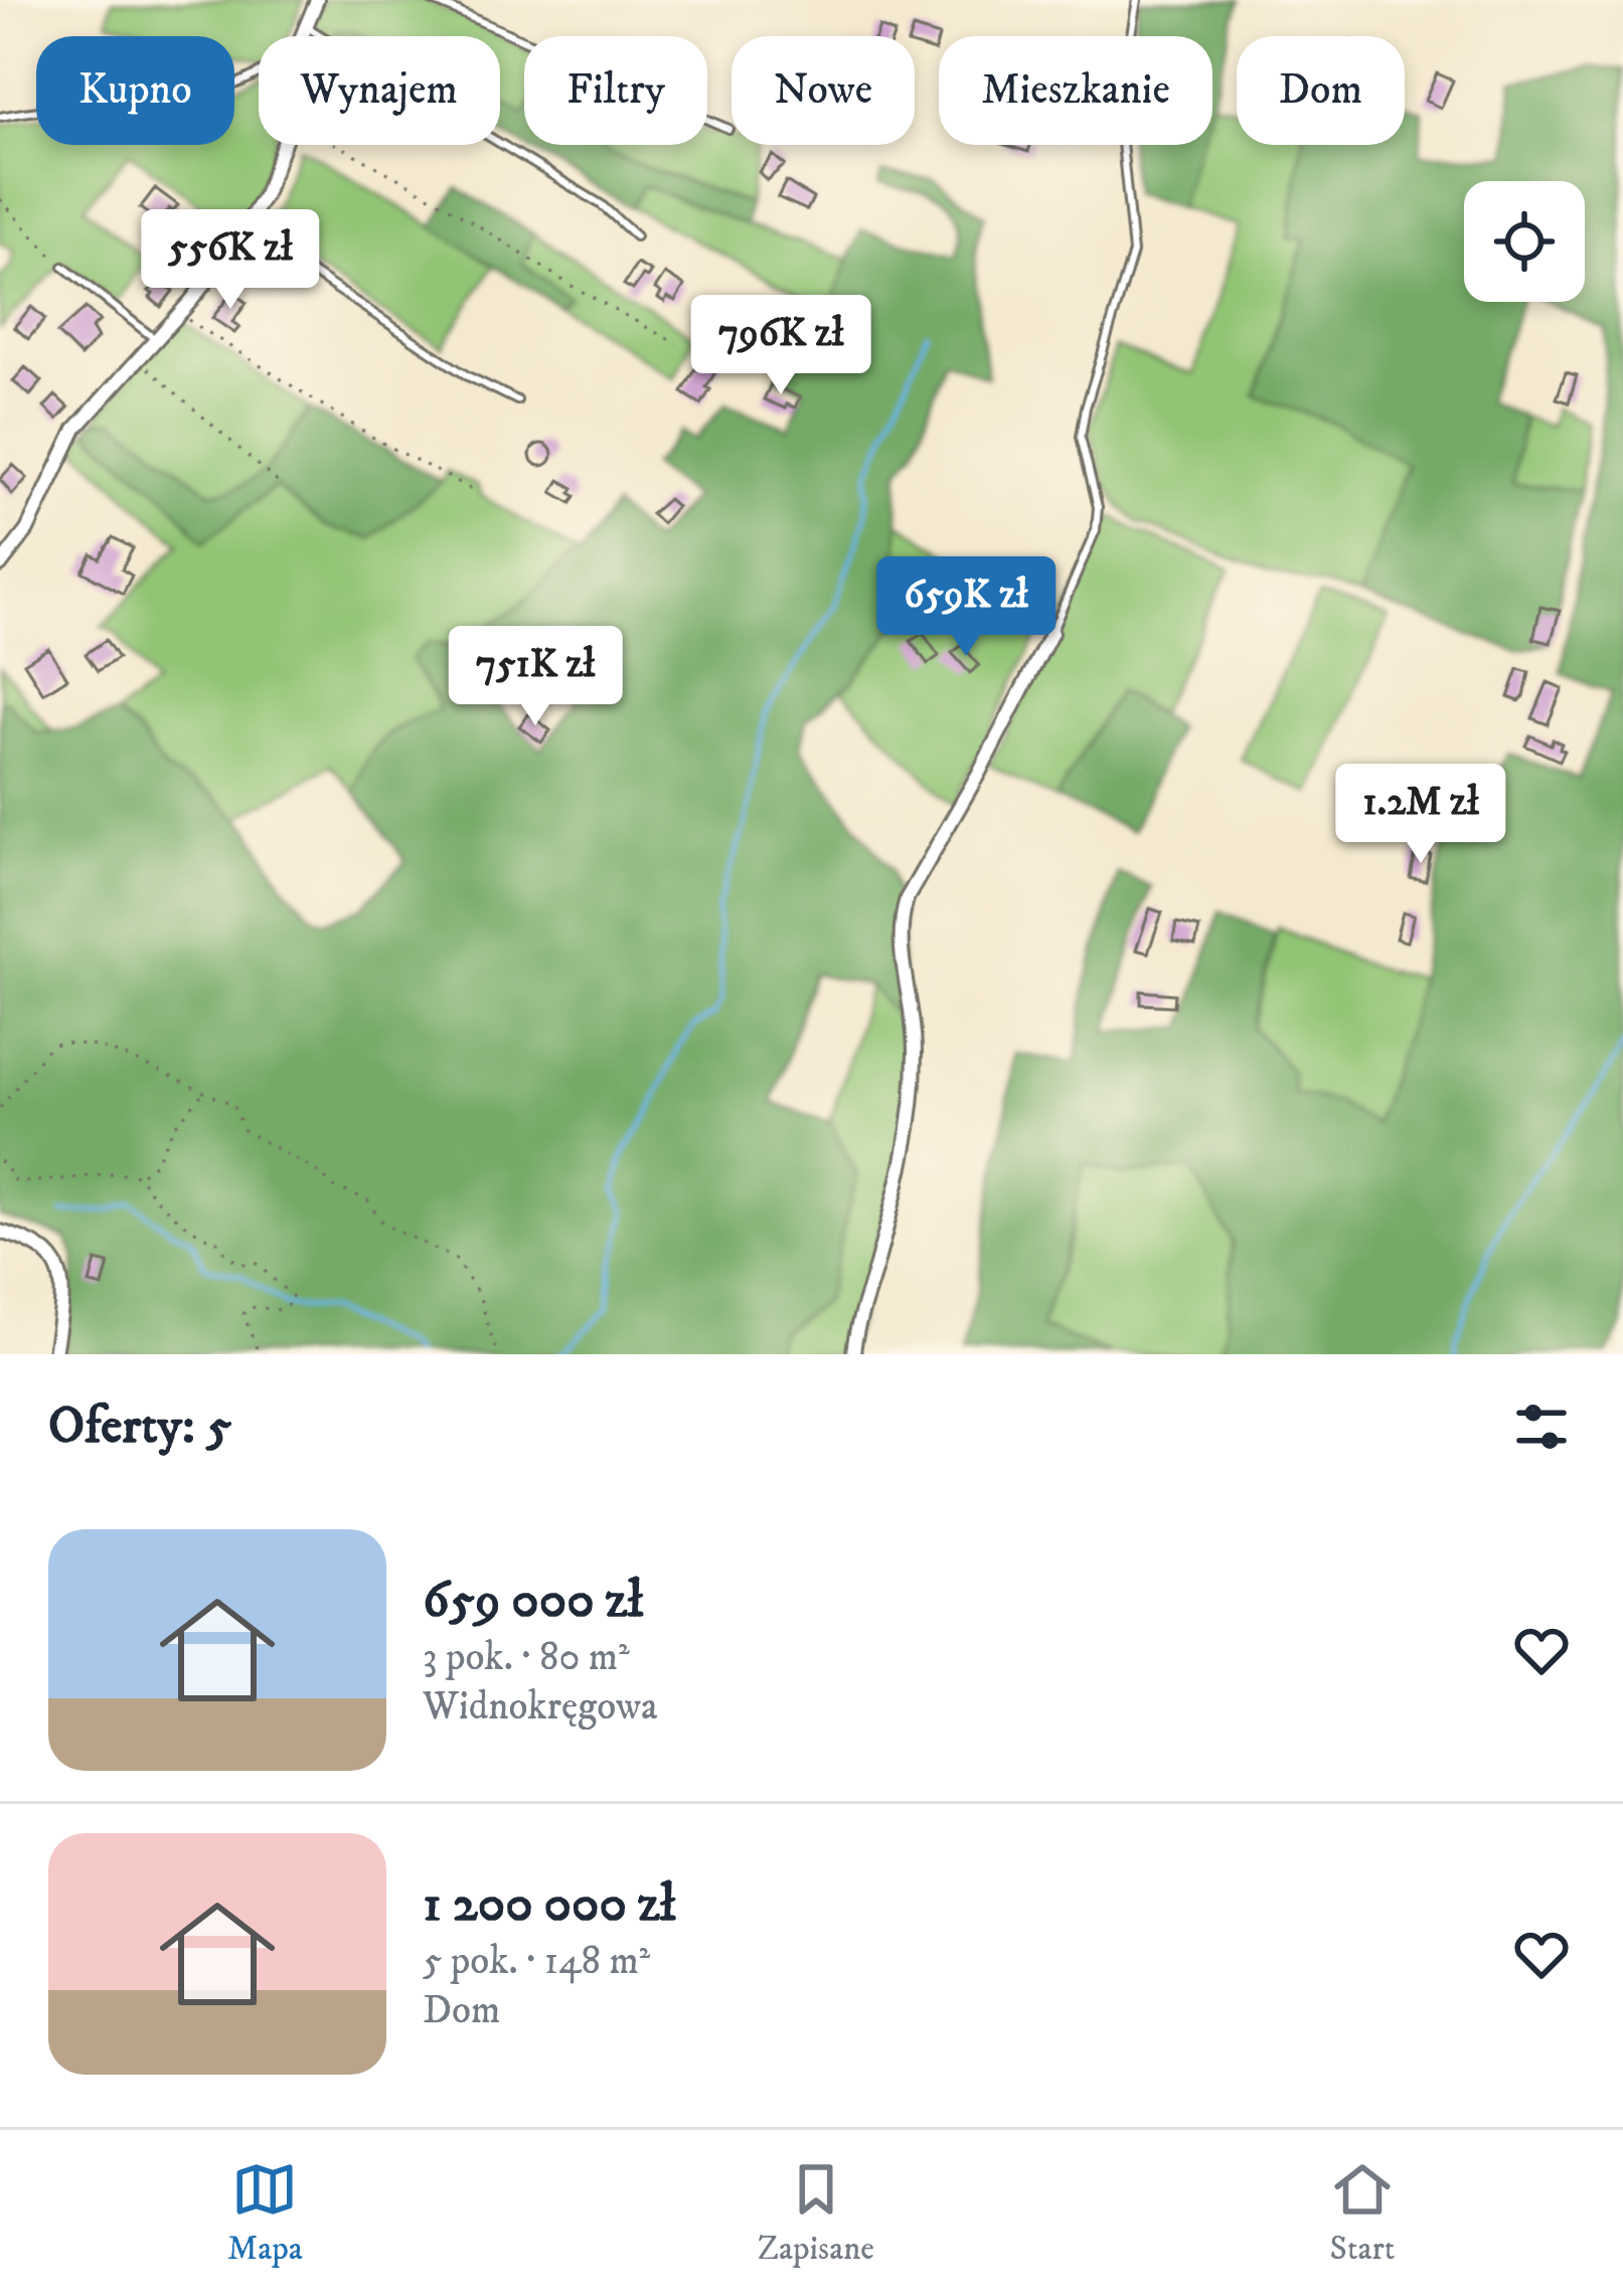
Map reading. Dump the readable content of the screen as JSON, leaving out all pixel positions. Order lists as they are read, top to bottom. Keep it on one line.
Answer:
{"page":{"chip":["Kupno","Wynajem","Filtry","Nowe","Mieszkanie","Dom"],"price":["556K zł","796K zł","659K zł","751K zł","1.2M zł"],"heading":"Oferty: 5","list":[{"name":"659 000 zł","note":"3 pok. · 80 m² · Widnokręgowa"},{"name":"1 200 000 zł","note":"5 pok. · 148 m² · Dom"}],"tabs":["Mapa","Zapisane","Start"]}}
